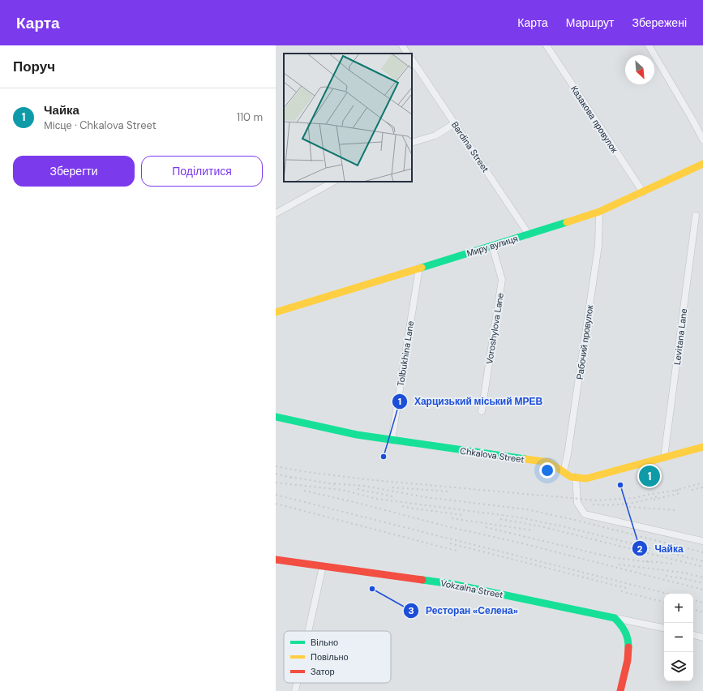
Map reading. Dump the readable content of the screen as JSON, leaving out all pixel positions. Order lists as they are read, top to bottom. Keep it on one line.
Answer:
{"streets":{"street":["Казакова провулок","Bardina Street","Миру вулиця","Voroshylova Lane","Levitana Lane","Рабочий провулок","Tolbukhina Lane","Chkalova Street","Vokzalna Street"]},"crossings":[["Казакова провулок","Миру вулиця"],["Bardina Street","Миру вулиця"],["Миру вулиця","Voroshylova Lane"],["Миру вулиця","Рабочий провулок"],["Миру вулиця","Tolbukhina Lane"],["Levitana Lane","Chkalova Street"],["Рабочий провулок","Chkalova Street"],["Tolbukhina Lane","Chkalova Street"]],"places":["Харцизький міський МРЕВ","Чайка","Ресторан «Селена»"],"legend":["Вільно","Повільно","Затор"],"north":"bottom right","page":{"header":"Карта","nav":["Карта","Маршрут","Збережені"],"heading":"Поруч","list":[{"mark":"1","name":"Чайка","note":"Місце · Chkalova Street","value":"110 m"}],"buttons":["Зберегти","Поділитися"],"pins":"1","map_buttons":["+","−"]}}
